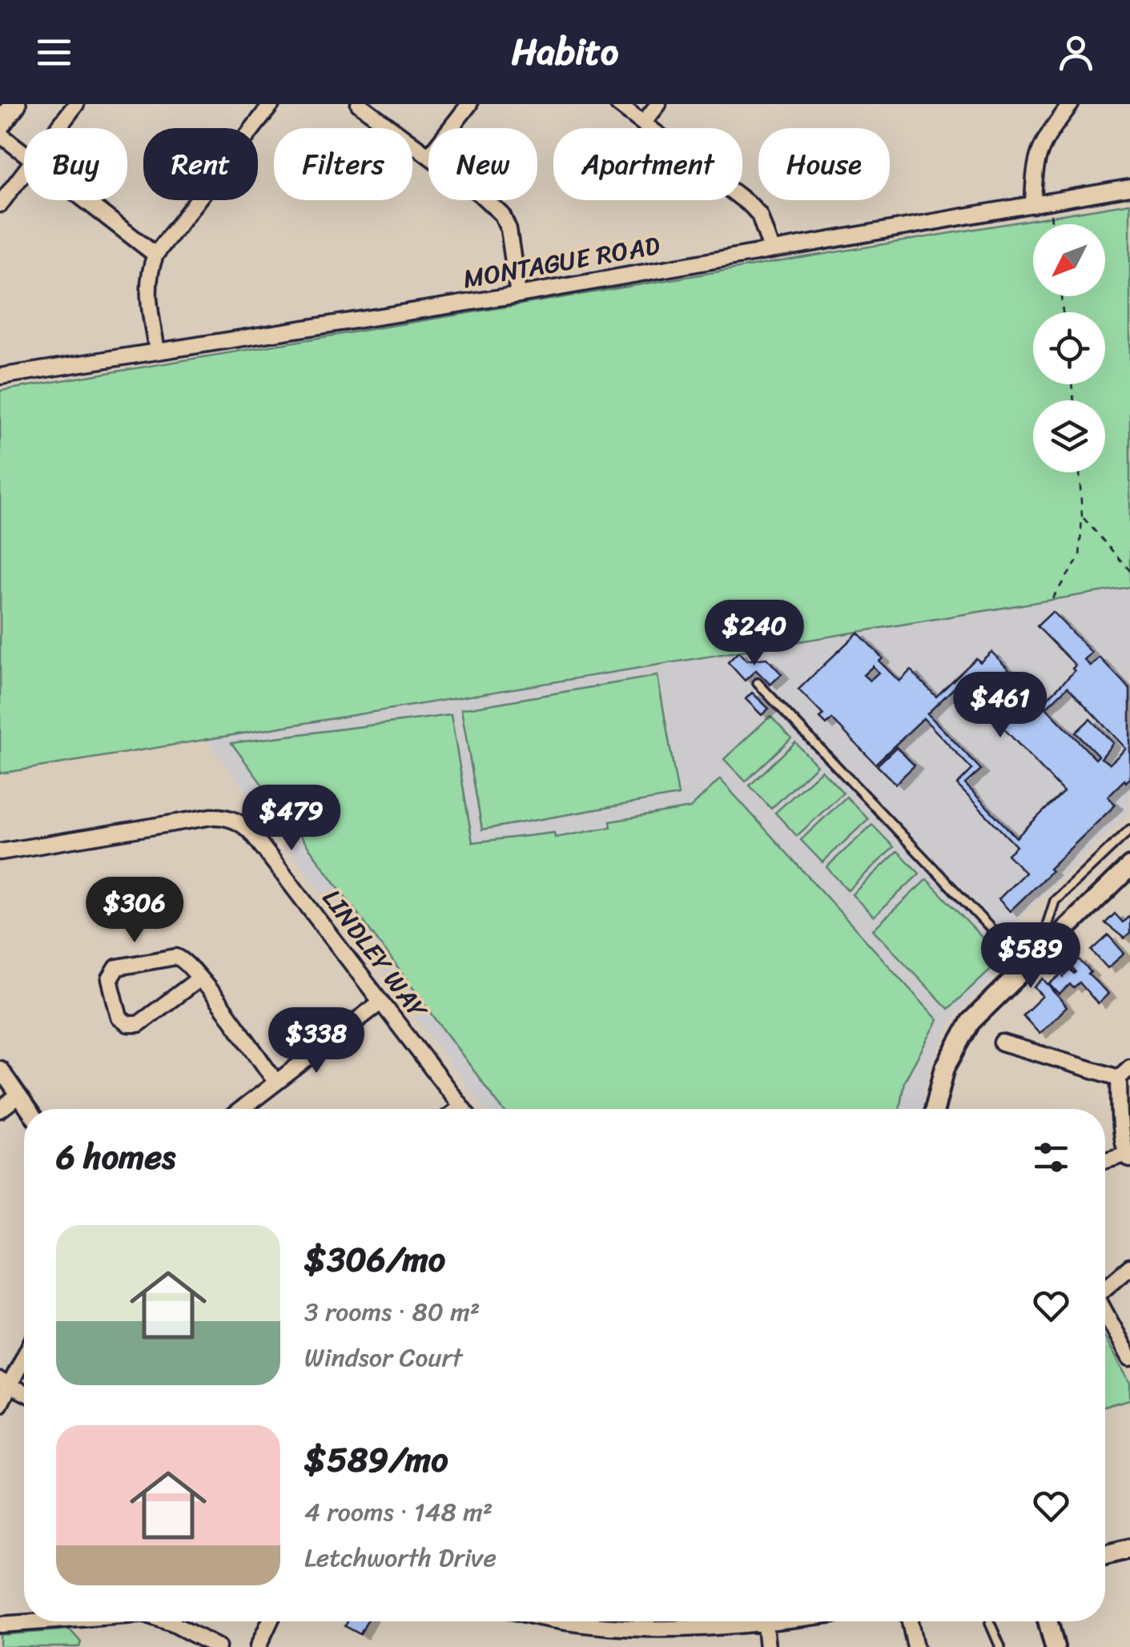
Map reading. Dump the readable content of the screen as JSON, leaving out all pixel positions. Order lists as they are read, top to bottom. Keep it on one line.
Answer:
{"streets":{"street":["MONTAGUE ROAD","LINDLEY WAY"]},"north":"bottom left","page":{"header":"Habito","chip":["Buy","Rent","Filters","New","Apartment","House"],"price":["$240","$461","$479","$306","$589","$338"],"heading":"6 homes","list":[{"name":"$306/mo","note":"3 rooms · 80 m² · Windsor Court"},{"name":"$589/mo","note":"4 rooms · 148 m² · Letchworth Drive"}]}}
